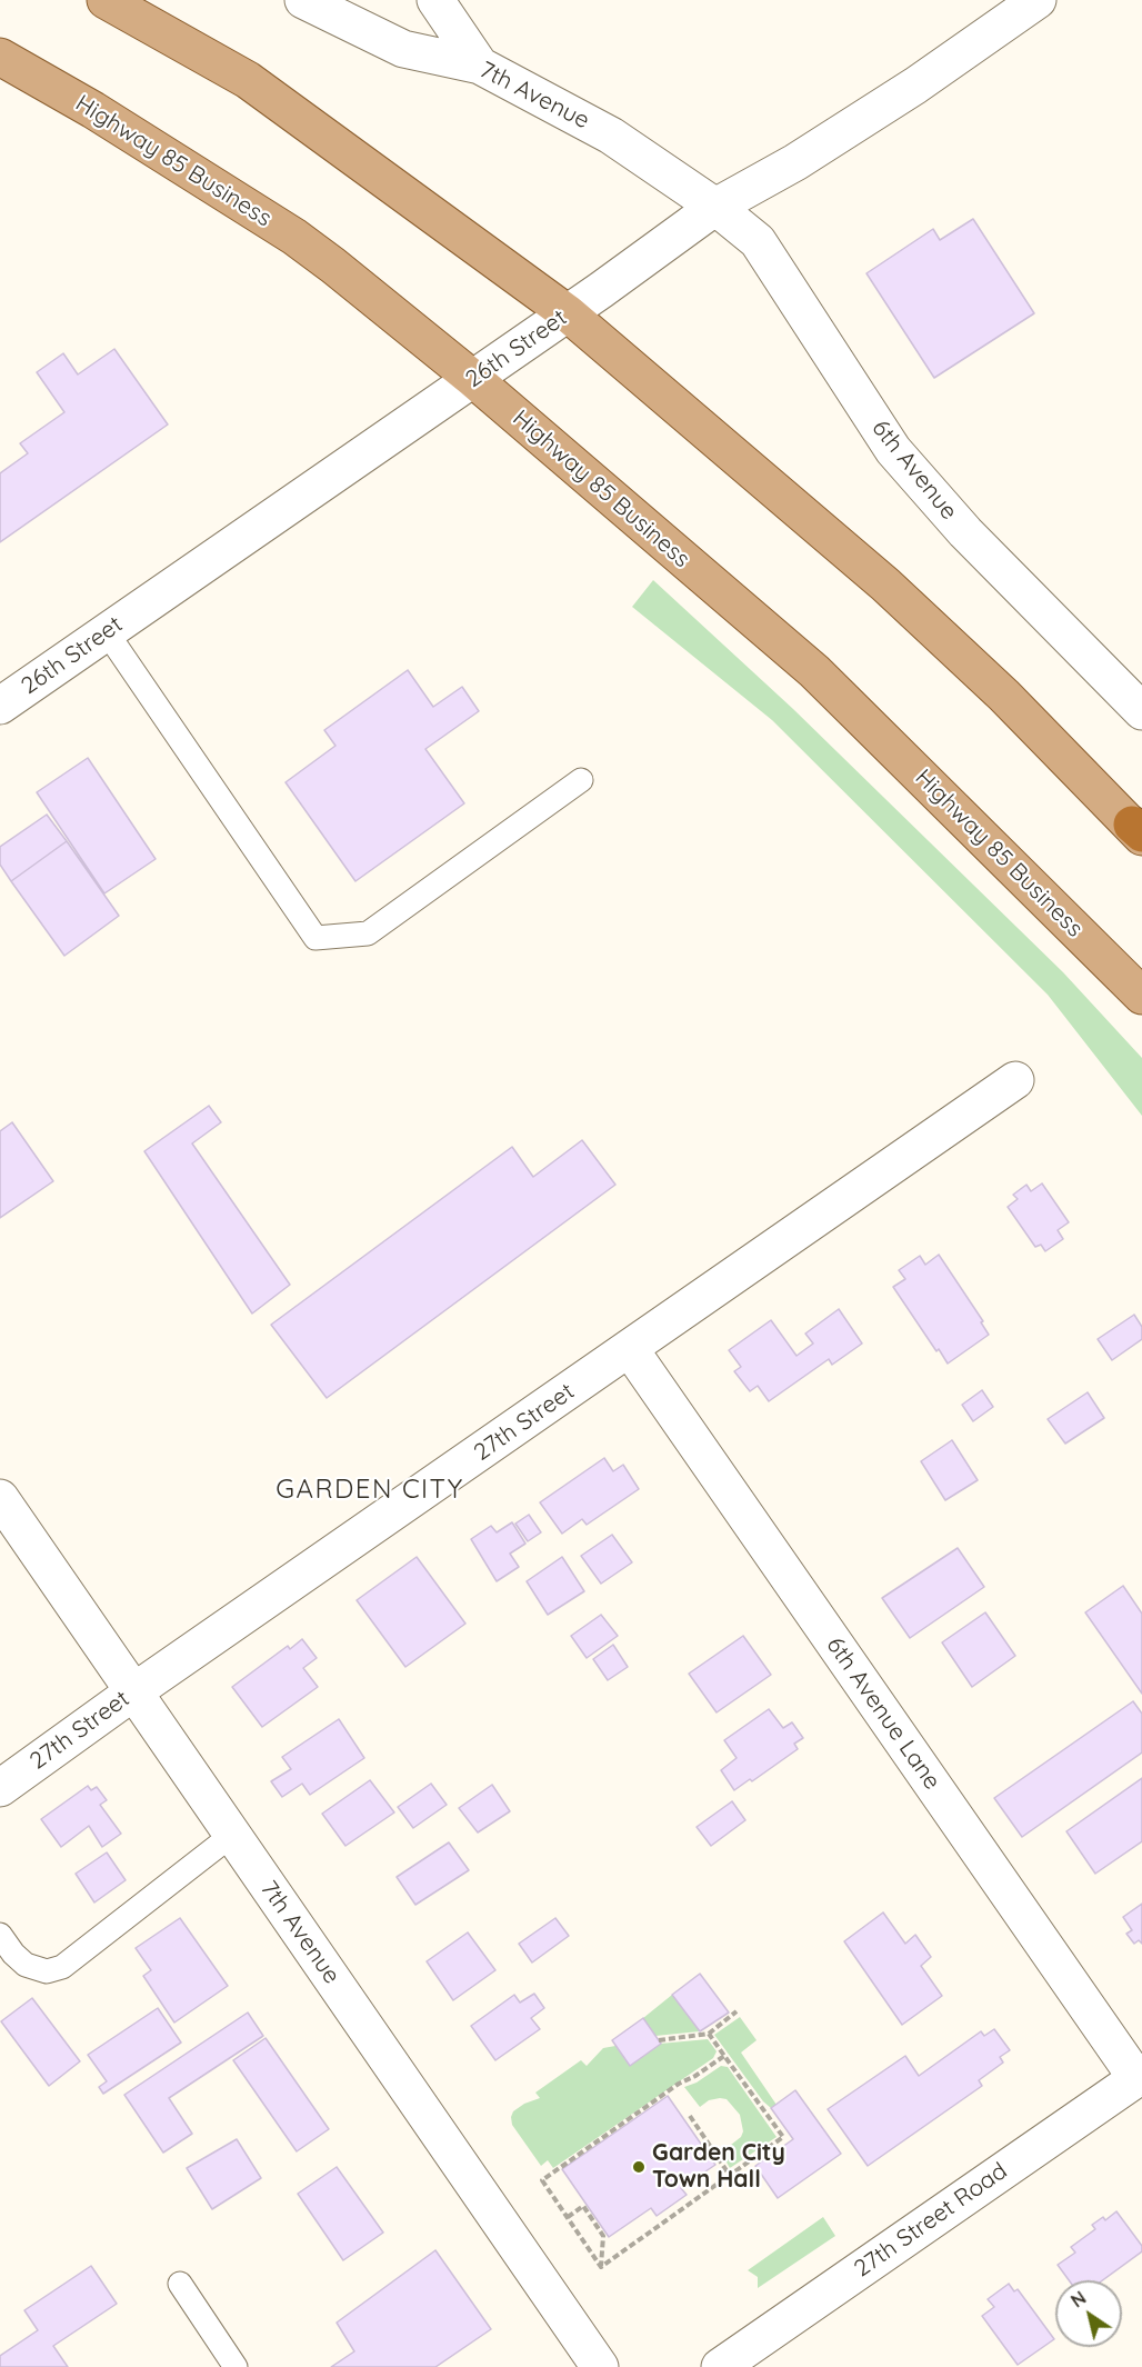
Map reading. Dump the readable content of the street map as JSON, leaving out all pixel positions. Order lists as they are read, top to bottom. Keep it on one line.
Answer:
{"streets":{"main road":["Highway 85 Business"],"street":["7th Avenue","26th Street","6th Avenue","27th Street","6th Avenue Lane","27th Street Road"]},"crossings":[["7th Avenue","26th Street"],["7th Avenue","6th Avenue"],["7th Avenue","27th Street"],["Highway 85 Business","26th Street"],["26th Street","6th Avenue"],["27th Street","6th Avenue Lane"],["6th Avenue Lane","27th Street Road"]],"districts":["GARDEN CITY"],"places":["Garden City Town Hall"],"north":"top left"}
